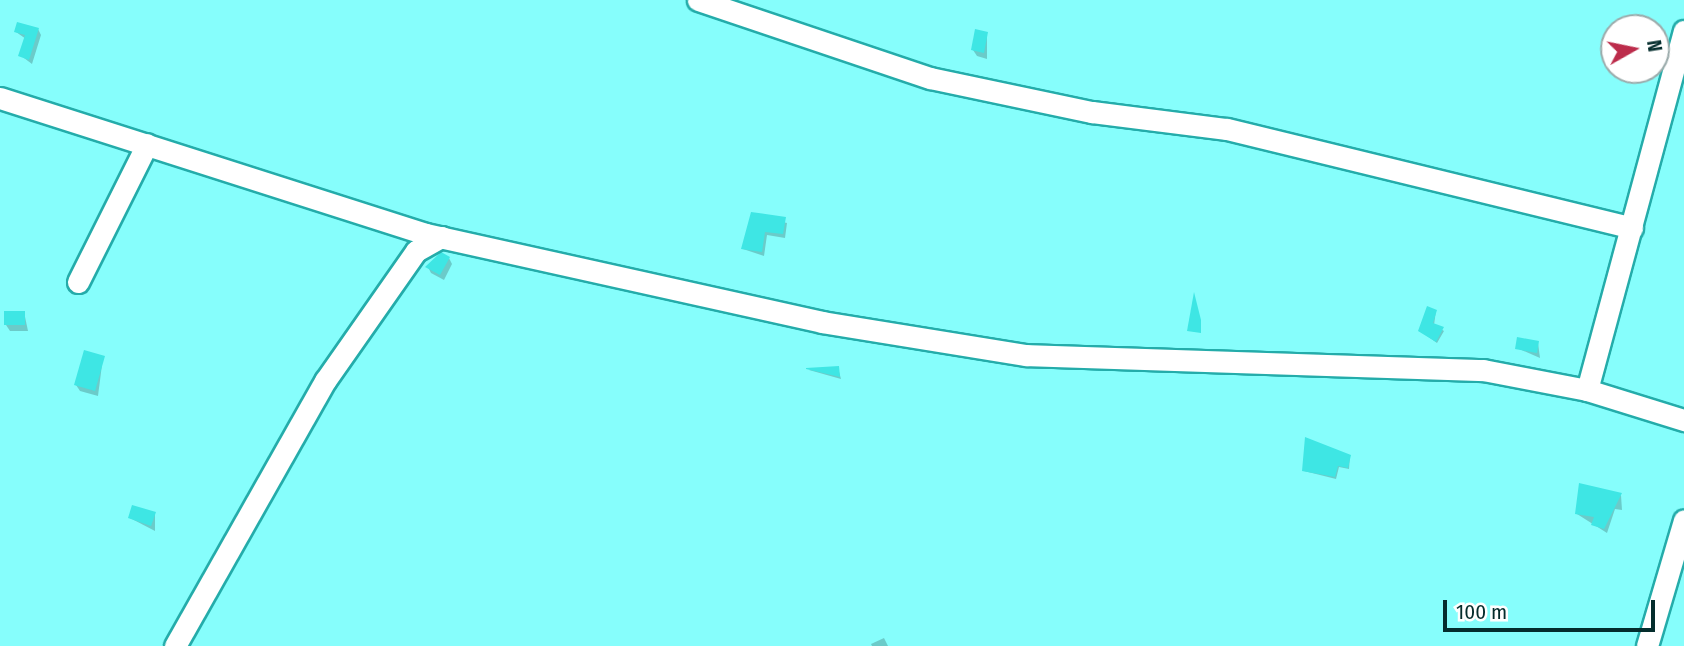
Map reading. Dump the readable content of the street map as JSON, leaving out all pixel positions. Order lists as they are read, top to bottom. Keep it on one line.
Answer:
{"scale_bar":"100 m","north":"right"}
